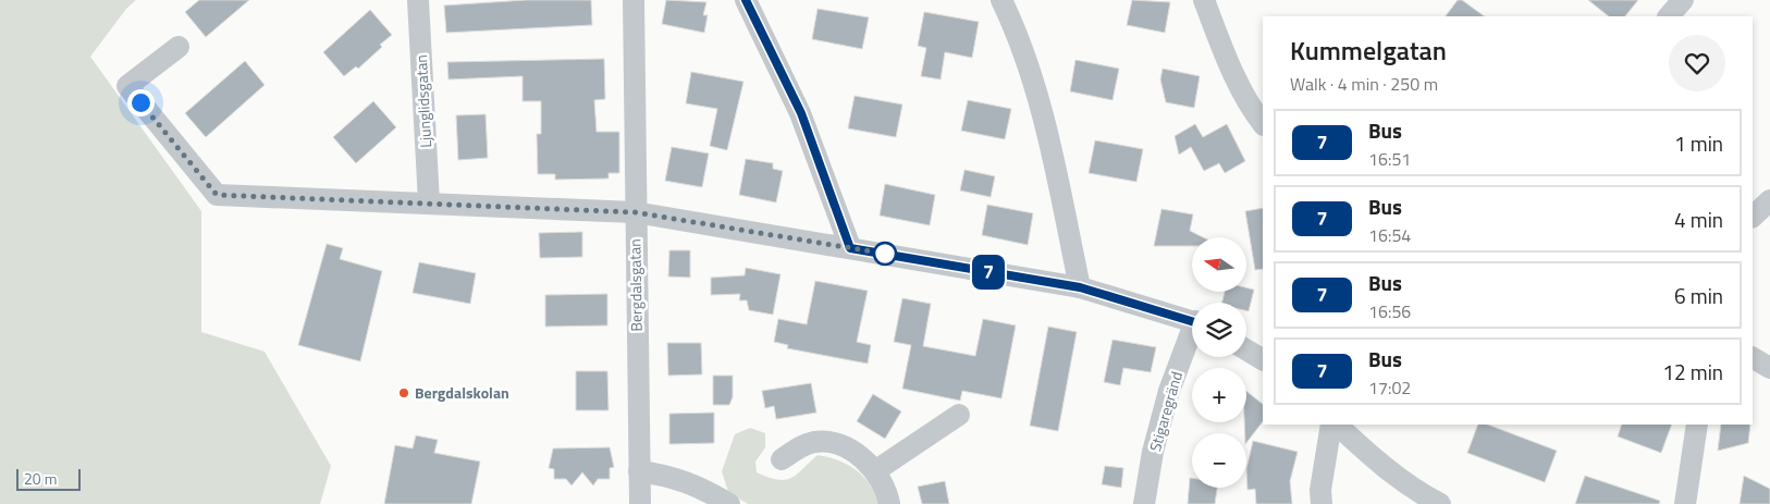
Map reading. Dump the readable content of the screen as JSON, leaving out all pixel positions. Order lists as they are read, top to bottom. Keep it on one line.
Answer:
{"streets":{"street":["Ljunglidsgatan","Bergdalsgatan","Stigaregränd"]},"places":["Bergdalskolan"],"lines":["bus line 7"],"scale_bar":"20 m","north":"left","page":{"on_map":"7","heading":["Kummelgatan","Walk · 4 min · 250 m"],"list":[{"mark":"7","name":"Bus","note":"16:51","value":"1 min"},{"mark":"7","name":"Bus","note":"16:54","value":"4 min"},{"mark":"7","name":"Bus","note":"16:56","value":"6 min"},{"mark":"7","name":"Bus","note":"17:02","value":"12 min"}],"map_buttons":["+","−"],"scale":"20 m"}}
